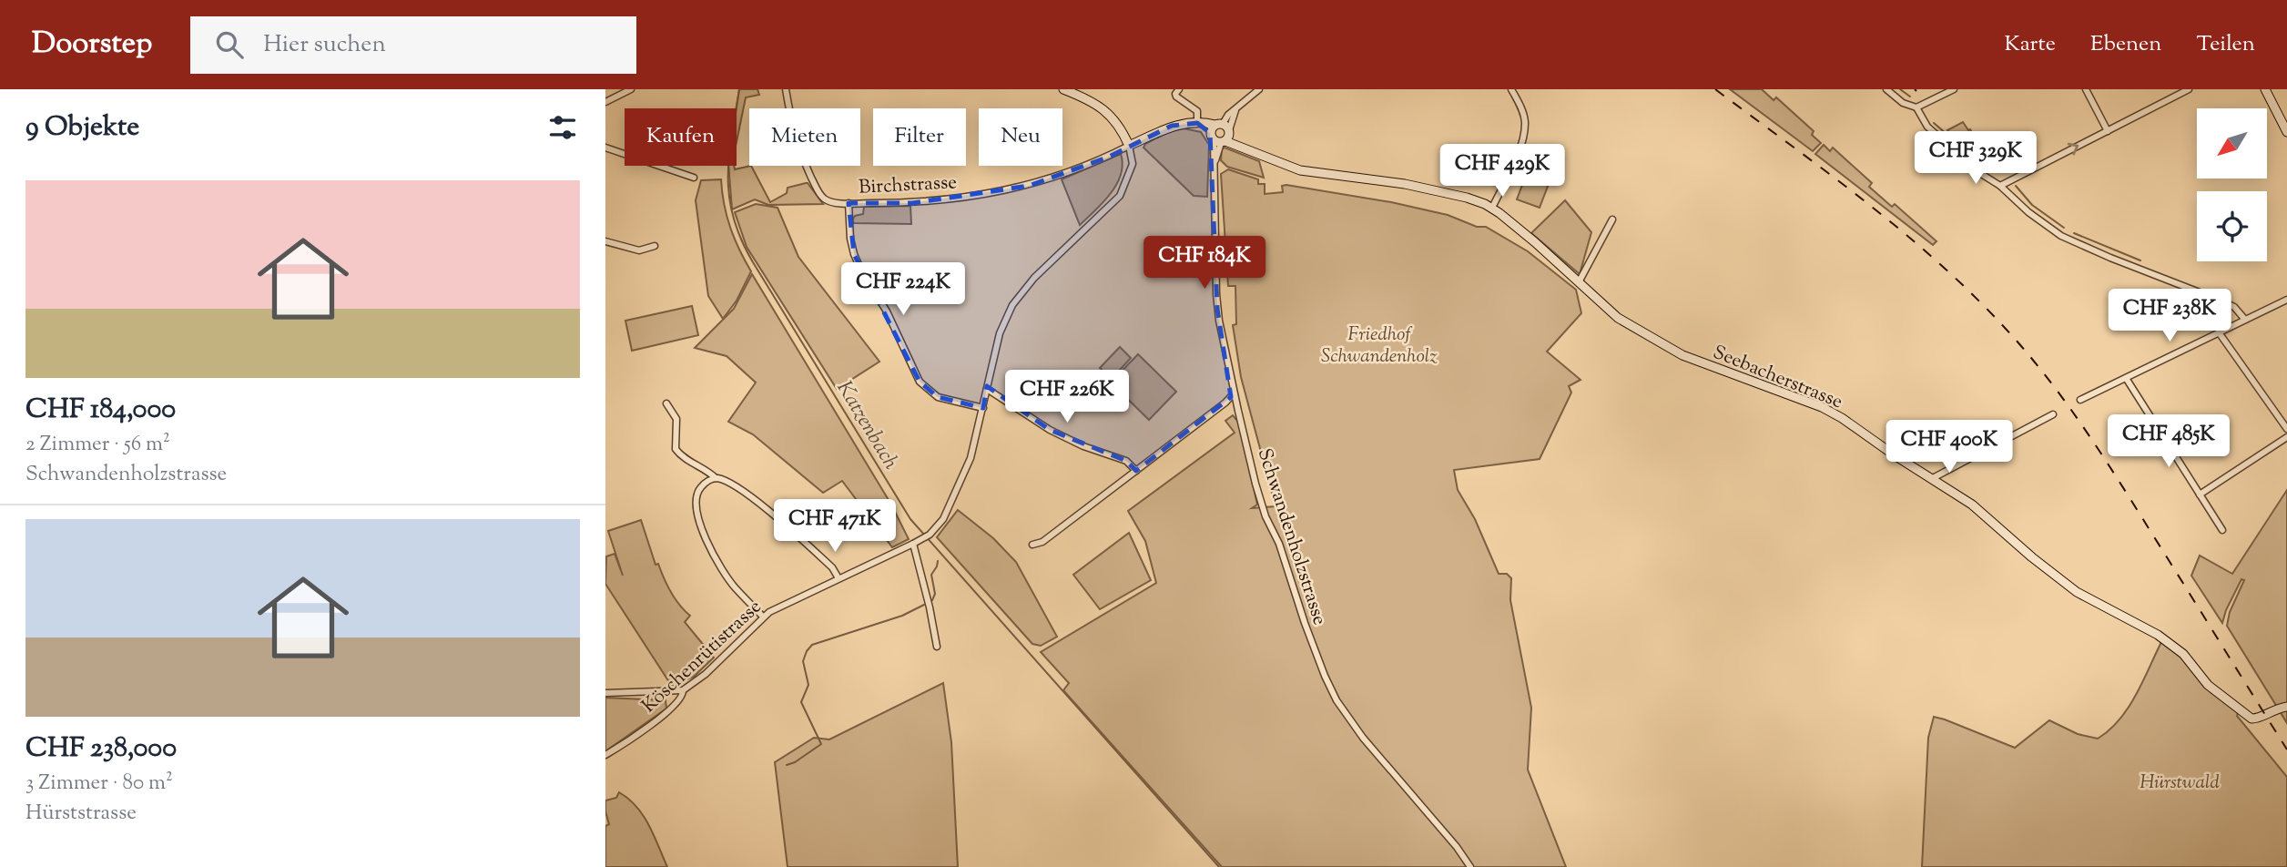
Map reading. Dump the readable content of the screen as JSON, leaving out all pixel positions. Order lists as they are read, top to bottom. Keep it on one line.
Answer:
{"streets":{"street":["Birchstrasse","Seebacherstrasse","Schwandenholzstrasse","Köschenrütistrasse"]},"crossings":[["Birchstrasse","Seebacherstrasse"],["Birchstrasse","Köschenrütistrasse"],["Seebacherstrasse","Schwandenholzstrasse"],["Seebacherstrasse","Köschenrütistrasse"]],"water":["Katzenbach"],"parks":["Friedhof Schwandenholz","Hürstwald"],"north":"bottom left","page":{"header":"Doorstep","search":"Hier suchen","nav":["Karte","Ebenen","Teilen"],"heading":"9 Objekte","chip":["Kaufen","Mieten","Filter","Neu"],"price":["CHF 329K","CHF 429K","CHF 184K","CHF 224K","CHF 238K","CHF 226K","CHF 485K","CHF 400K","CHF 471K"],"list":[{"name":"CHF 184,000","note":"2 Zimmer · 56 m² · Schwandenholzstrasse"},{"name":"CHF 238,000","note":"3 Zimmer · 80 m² · Hürststrasse"}]}}
